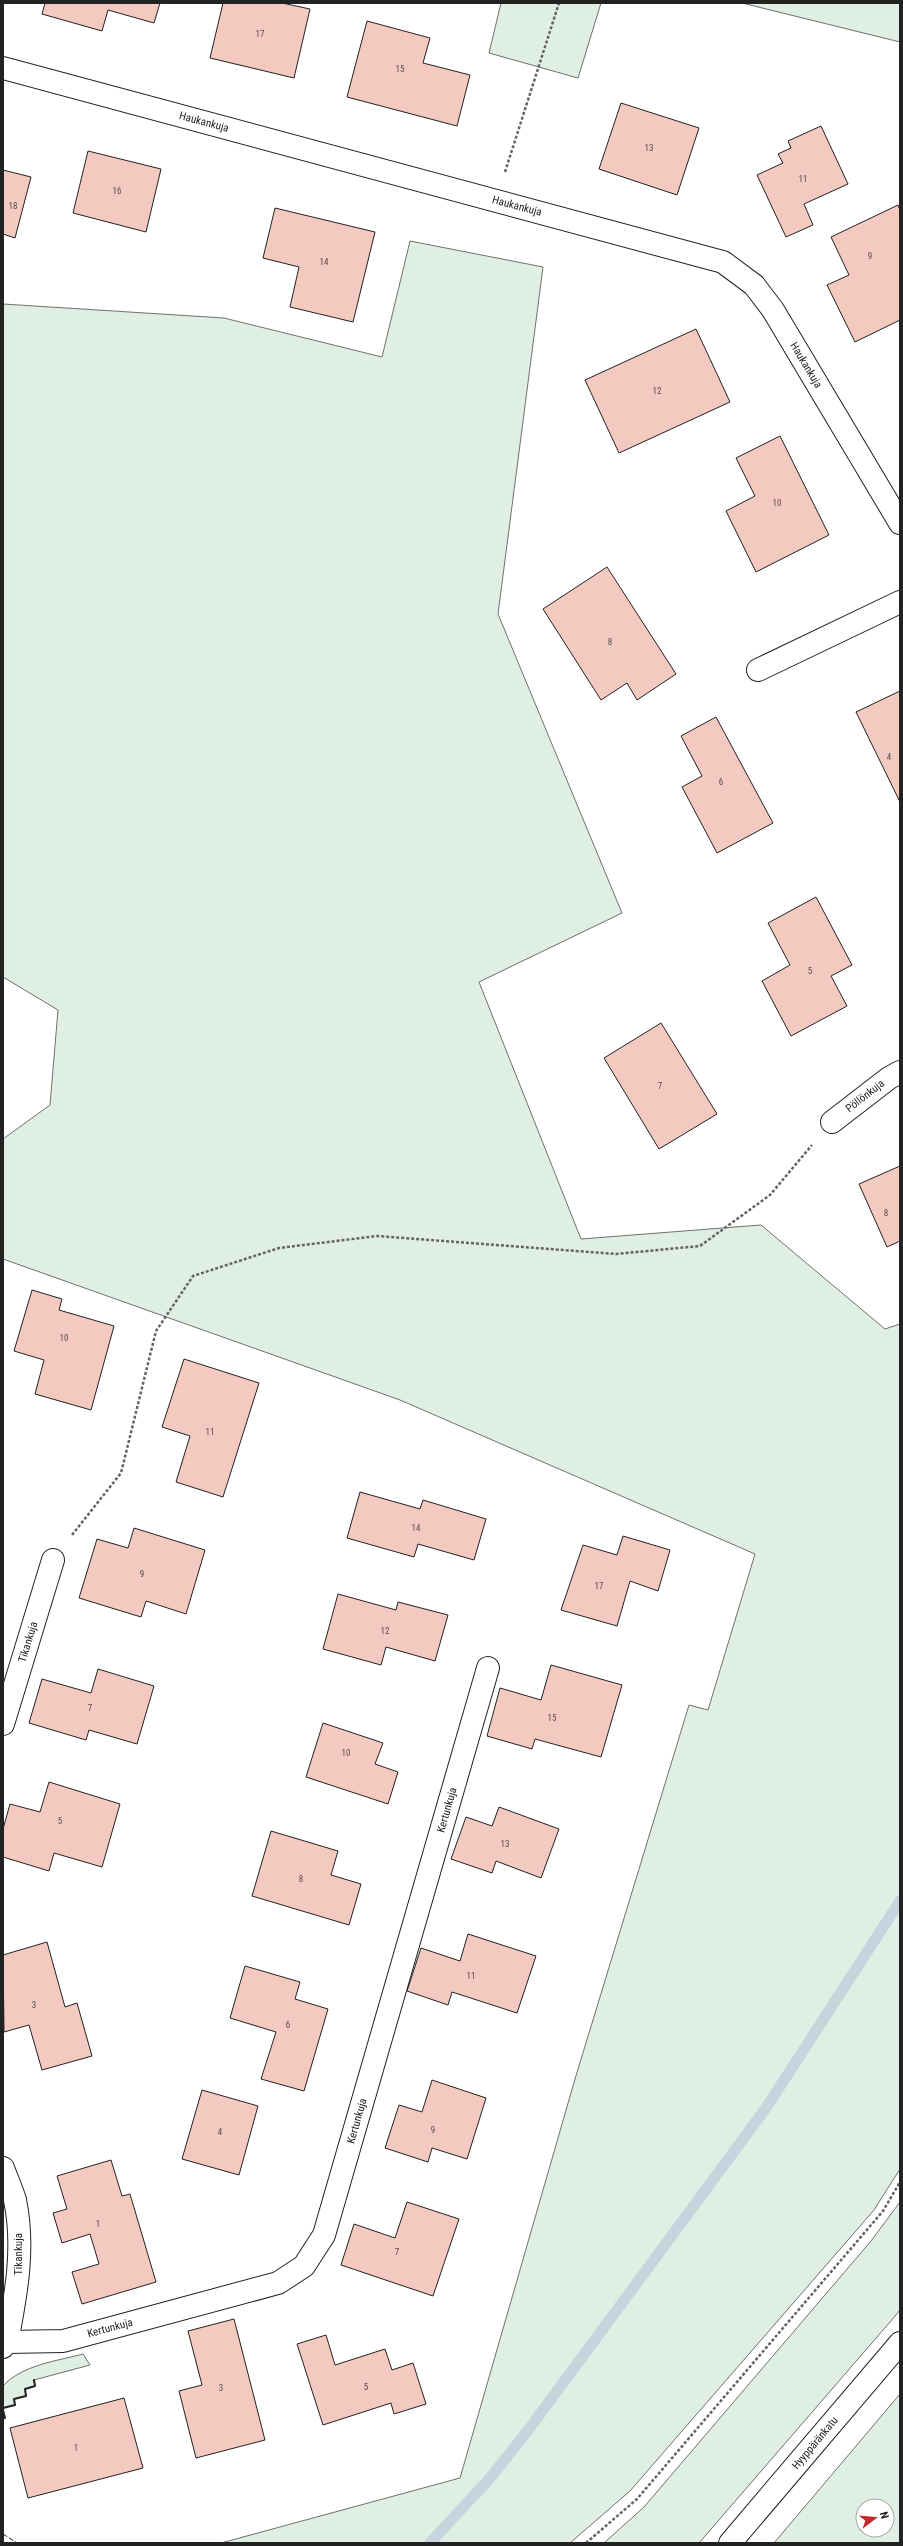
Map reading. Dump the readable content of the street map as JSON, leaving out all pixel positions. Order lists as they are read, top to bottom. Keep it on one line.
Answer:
{"streets":{"street":["Haukankuja","Pöllönkuja","Tikankuja","Kertunkuja","Hyyppäränkatu"]},"crossings":[["Tikankuja","Kertunkuja"]],"house_numbers":["17","15","13","11","16","18","9","14","12","10","8","4","6","5","7","8","10","11","14","9","17","12","7","15","10","5","13","8","11","3","6","9","4","1","7","5","3","1"],"north":"right"}
